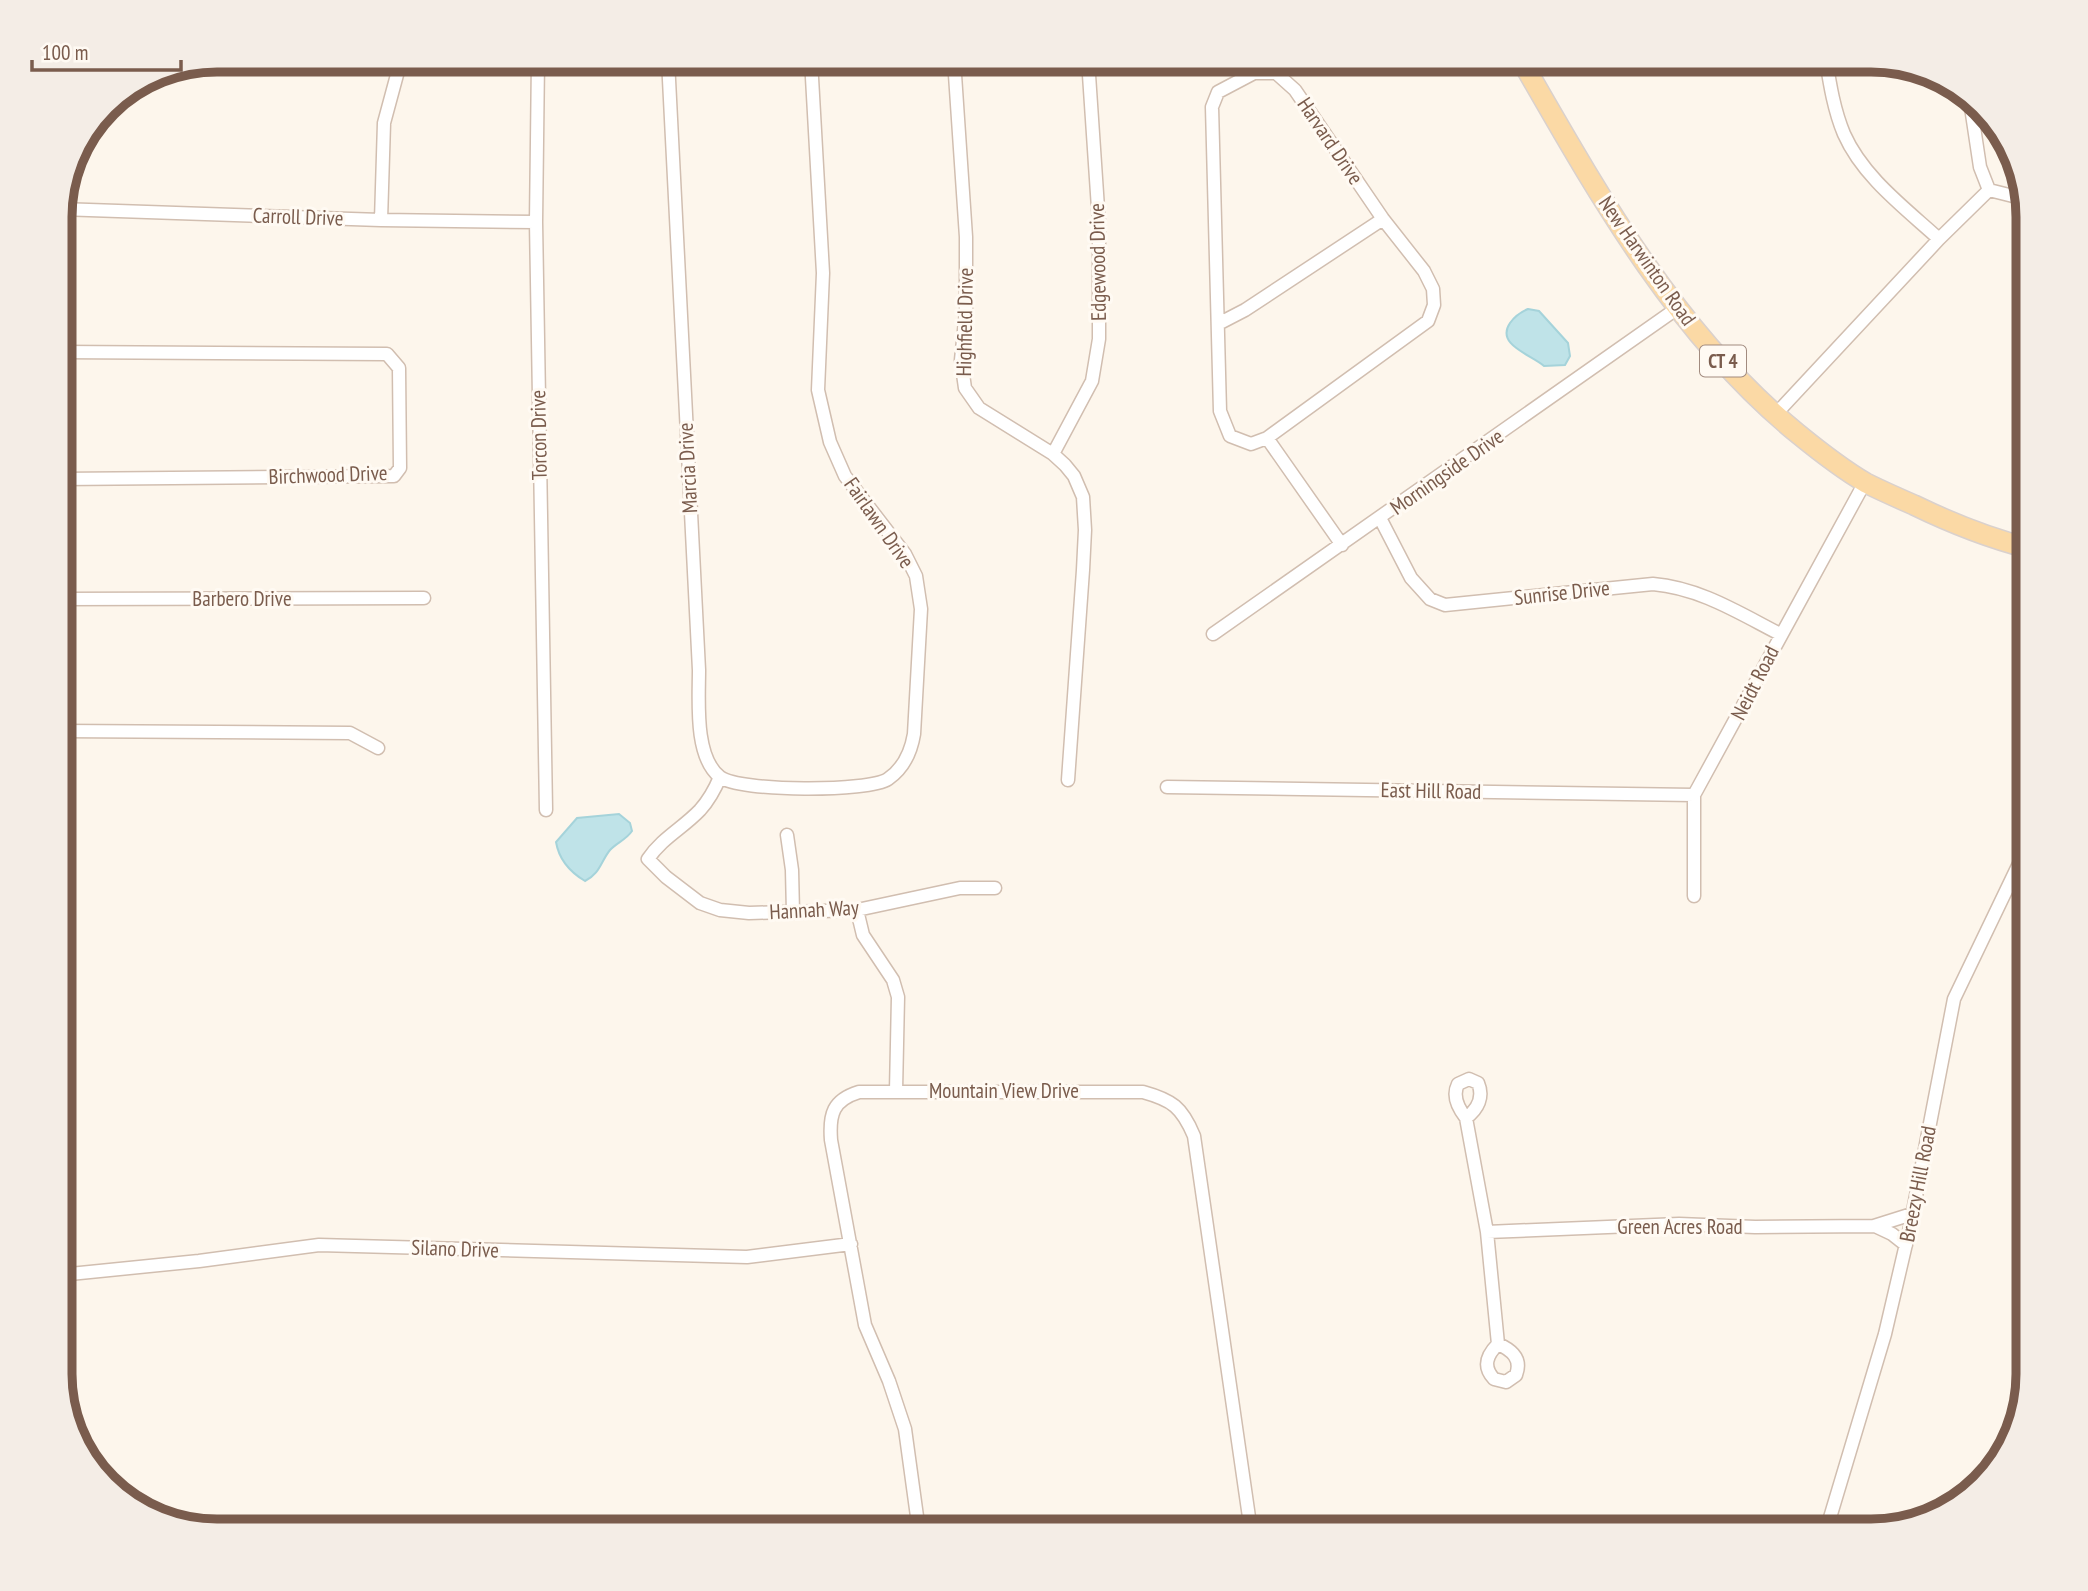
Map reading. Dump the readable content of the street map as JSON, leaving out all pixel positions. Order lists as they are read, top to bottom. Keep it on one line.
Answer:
{"streets":{"main road":["New Harwinton Road","CT 4"],"street":["Harvard Drive","Carroll Drive","Edgewood Drive","Highfield Drive","Torcon Drive","Marcia Drive","Morningside Drive","Birchwood Drive","Fairlawn Drive","Sunrise Drive","Barbero Drive","Neidt Road","East Hill Road","Hannah Way","Mountain View Drive","Breezy Hill Road","Green Acres Road","Silano Drive"]},"crossings":[["Carroll Drive","Torcon Drive"],["New Harwinton Road","Morningside Drive"],["New Harwinton Road","Neidt Road"],["Edgewood Drive","Highfield Drive"],["Marcia Drive","Fairlawn Drive"],["Marcia Drive","Hannah Way"],["Morningside Drive","Sunrise Drive"],["Fairlawn Drive","Hannah Way"],["Sunrise Drive","Neidt Road"],["Neidt Road","East Hill Road"],["Mountain View Drive","Silano Drive"],["Breezy Hill Road","Green Acres Road"]],"scale_bar":"100 m"}
